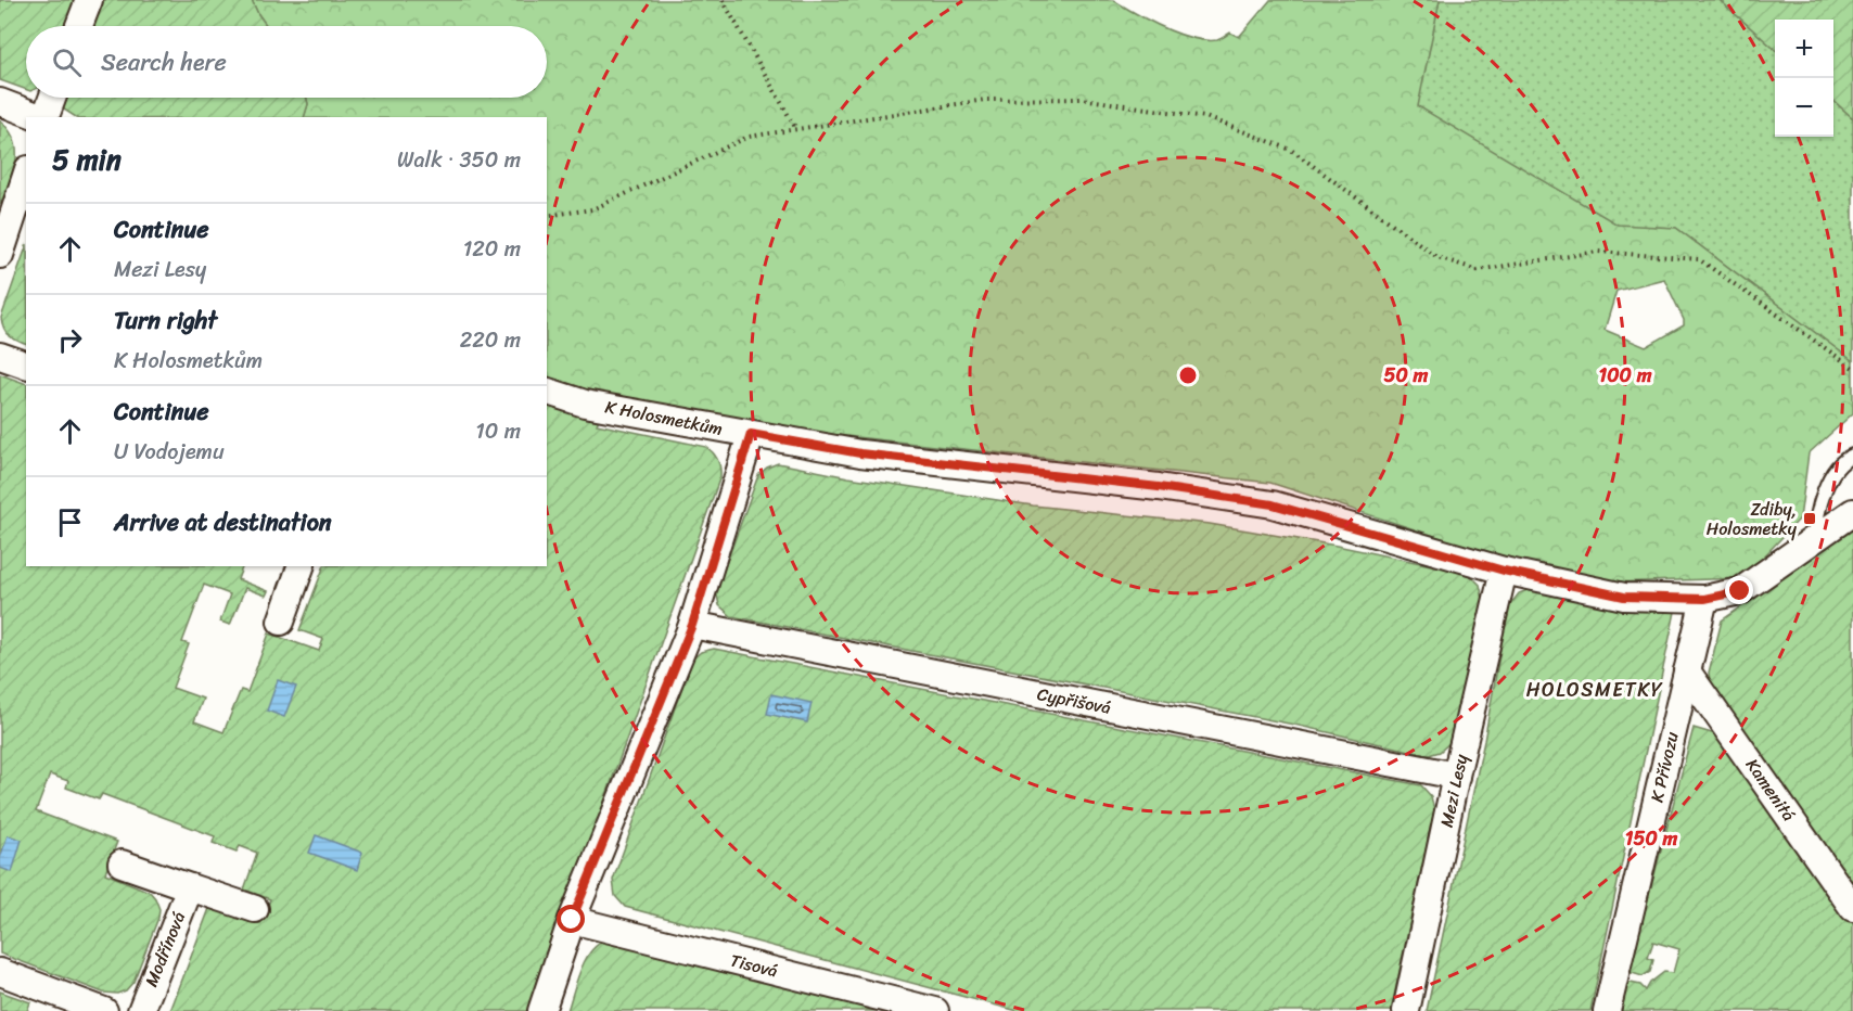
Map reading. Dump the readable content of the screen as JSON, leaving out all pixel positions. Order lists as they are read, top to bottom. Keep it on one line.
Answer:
{"streets":{"street":["K Holosmetkům","Cypřišová","K Přívozu","Kamenitá","Mezi Lesy","Modřínová","Tisová"]},"crossings":[["K Holosmetkům","K Přívozu"],["K Holosmetkům","Mezi Lesy"],["Cypřišová","Mezi Lesy"],["K Přívozu","Kamenitá"]],"districts":["HOLOSMETKY"],"places":{"transit":["Zdiby, Holosmetky"]},"page":{"map_buttons":["+","−"],"search":"Search here","heading":["5 min","Walk · 350 m"],"list":[["Continue","Mezi Lesy","120 m"],["Turn right","K Holosmetkům","220 m"],["Continue","U Vodojemu","10 m"],"Arrive at destination"]},"rings":["50 m","100 m","150 m"]}
